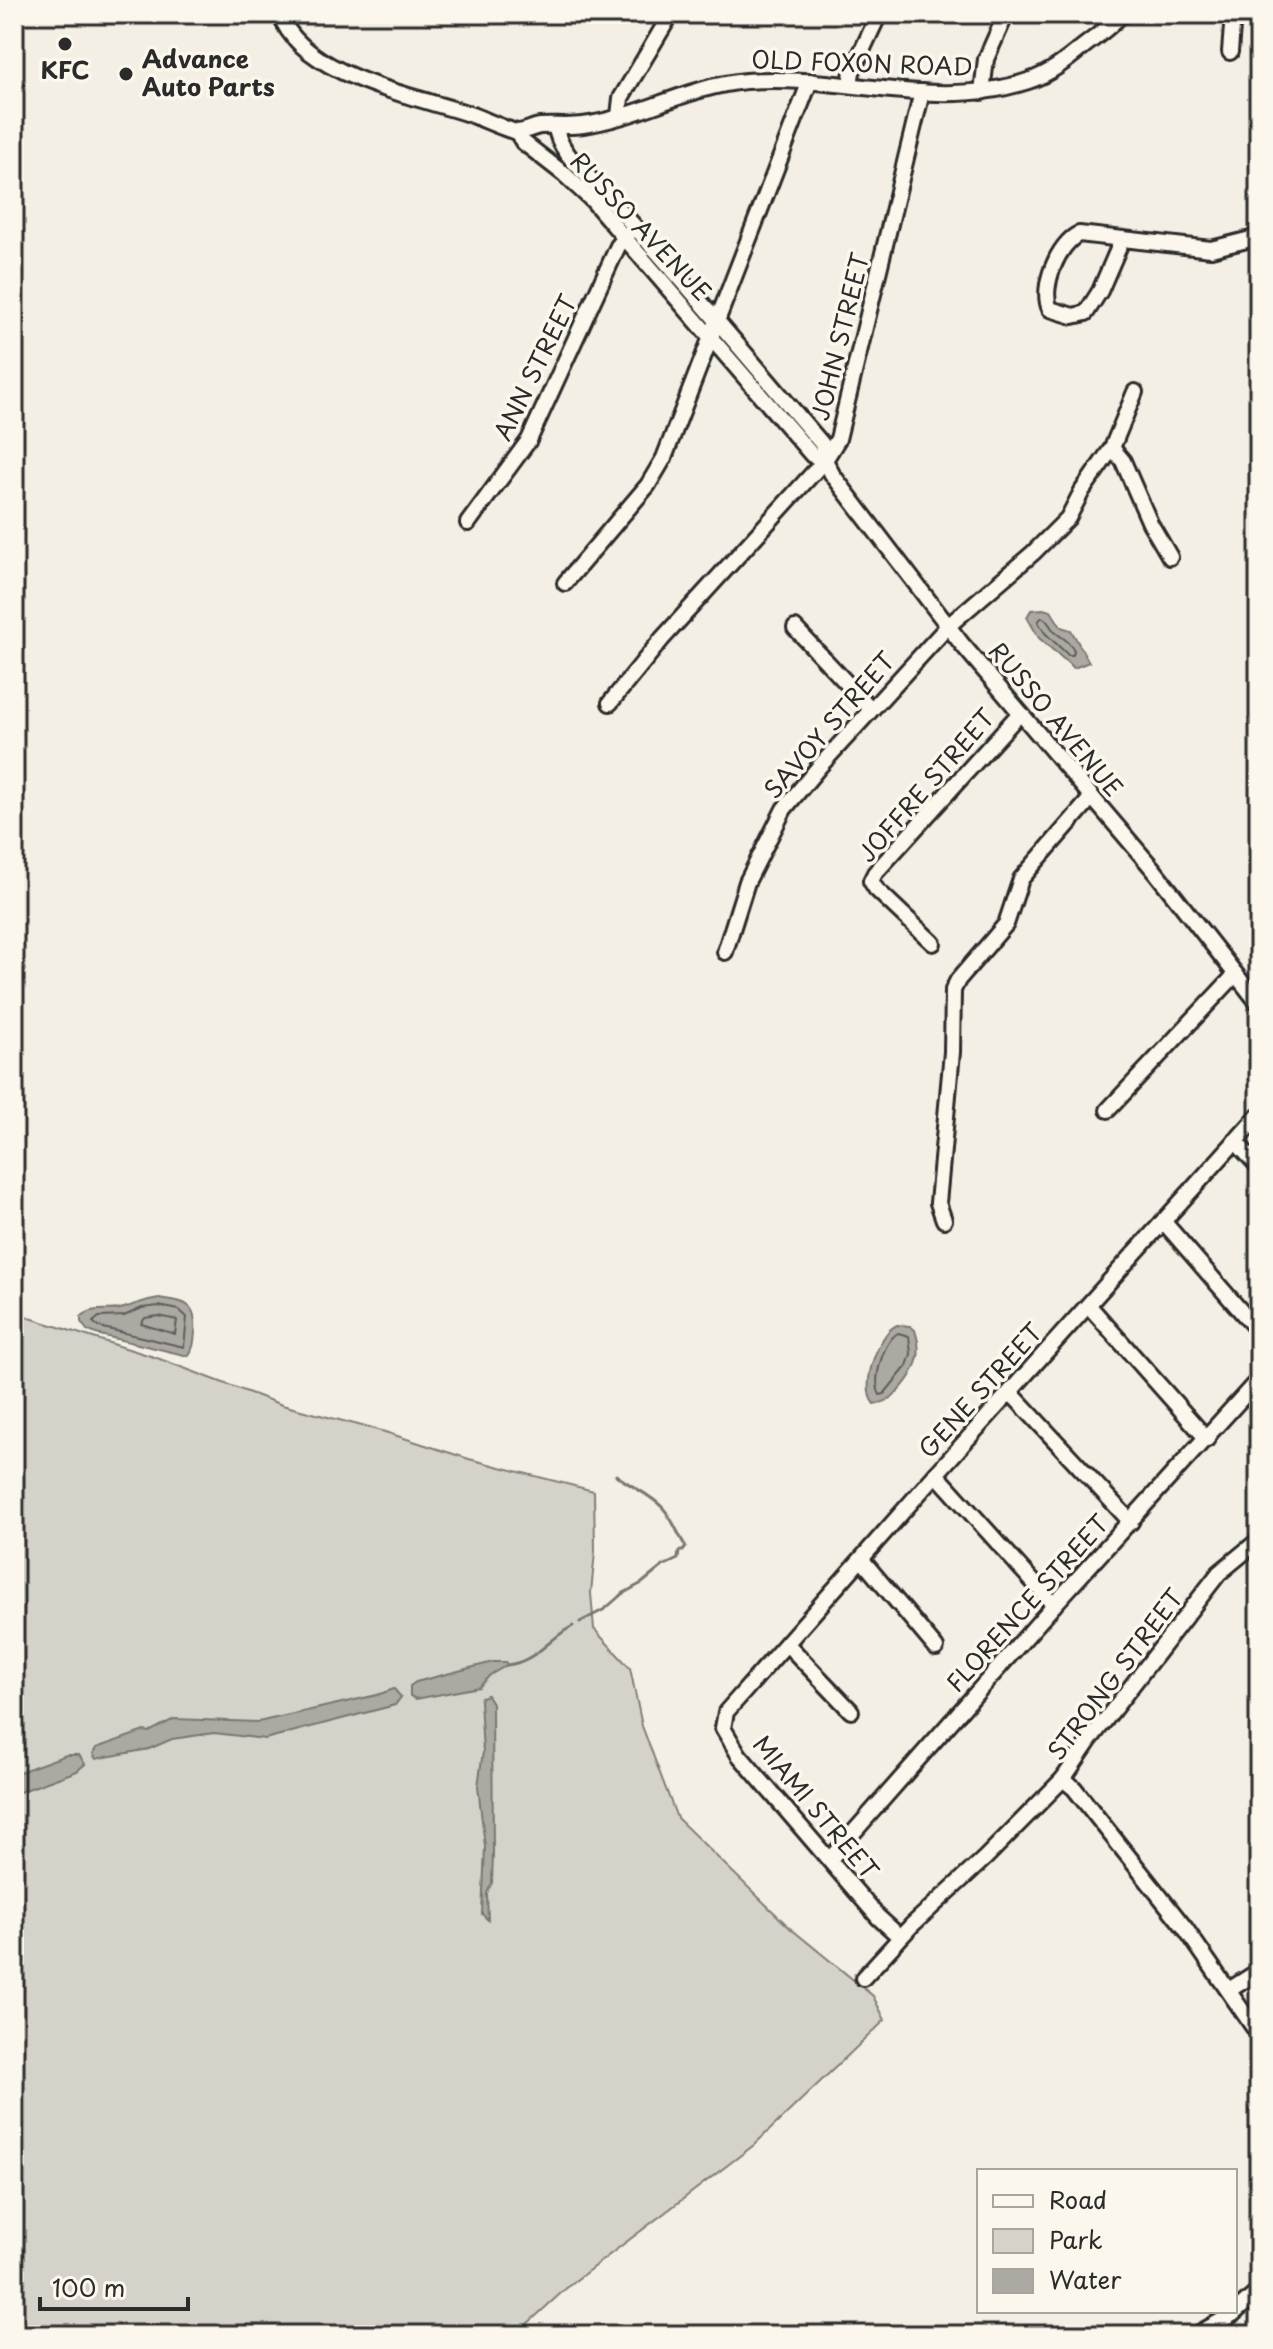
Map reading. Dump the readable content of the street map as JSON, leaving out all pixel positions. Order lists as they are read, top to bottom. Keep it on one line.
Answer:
{"streets":{"street":["OLD FOXON ROAD","RUSSO AVENUE","JOHN STREET","ANN STREET","SAVOY STREET","JOFFRE STREET","GENE STREET","FLORENCE STREET","STRONG STREET","MIAMI STREET"]},"crossings":[["OLD FOXON ROAD","RUSSO AVENUE"],["OLD FOXON ROAD","JOHN STREET"],["RUSSO AVENUE","JOHN STREET"],["RUSSO AVENUE","ANN STREET"],["RUSSO AVENUE","SAVOY STREET"],["RUSSO AVENUE","JOFFRE STREET"],["GENE STREET","MIAMI STREET"],["FLORENCE STREET","MIAMI STREET"]],"places":["KFC","Advance Auto Parts"],"legend":["Road","Park","Water"],"scale_bar":"100 m"}
